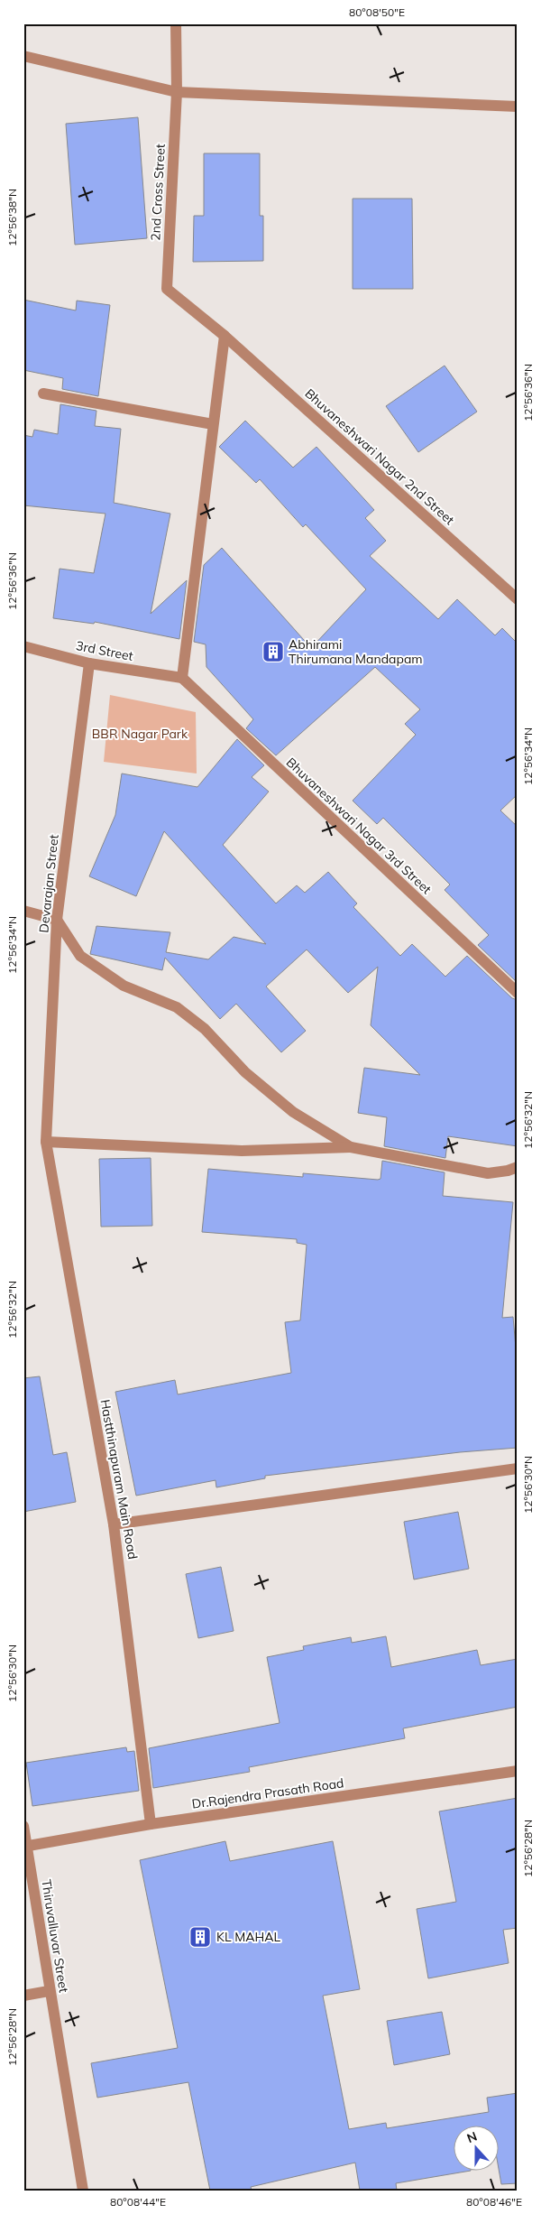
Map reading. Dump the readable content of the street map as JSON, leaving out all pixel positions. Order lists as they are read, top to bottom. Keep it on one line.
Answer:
{"streets":{"street":["2nd Cross Street","Bhuvaneshwari Nagar 2nd Street","3rd Street","Bhuvaneshwari Nagar 3rd Street","Devarajan Street","Hastthinapuram Main Road","Dr.Rajendra Prasath Road","Thiruvalluvar Street"]},"crossings":[["2nd Cross Street","Bhuvaneshwari Nagar 2nd Street"],["3rd Street","Bhuvaneshwari Nagar 3rd Street"],["3rd Street","Devarajan Street"],["Devarajan Street","Hastthinapuram Main Road"],["Hastthinapuram Main Road","Dr.Rajendra Prasath Road"],["Dr.Rajendra Prasath Road","Thiruvalluvar Street"]],"parks":["BBR Nagar Park"],"places":{"building":["Abhirami Thirumana Mandapam","KL MAHAL"]},"north":"top","coordinates":["80°08'50\"E","12°56'38\"N","12°56'36\"N","12°56'34\"N","12°56'32\"N","12°56'30\"N","12°56'28\"N","80°08'44\"E","80°08'46\"E"]}
